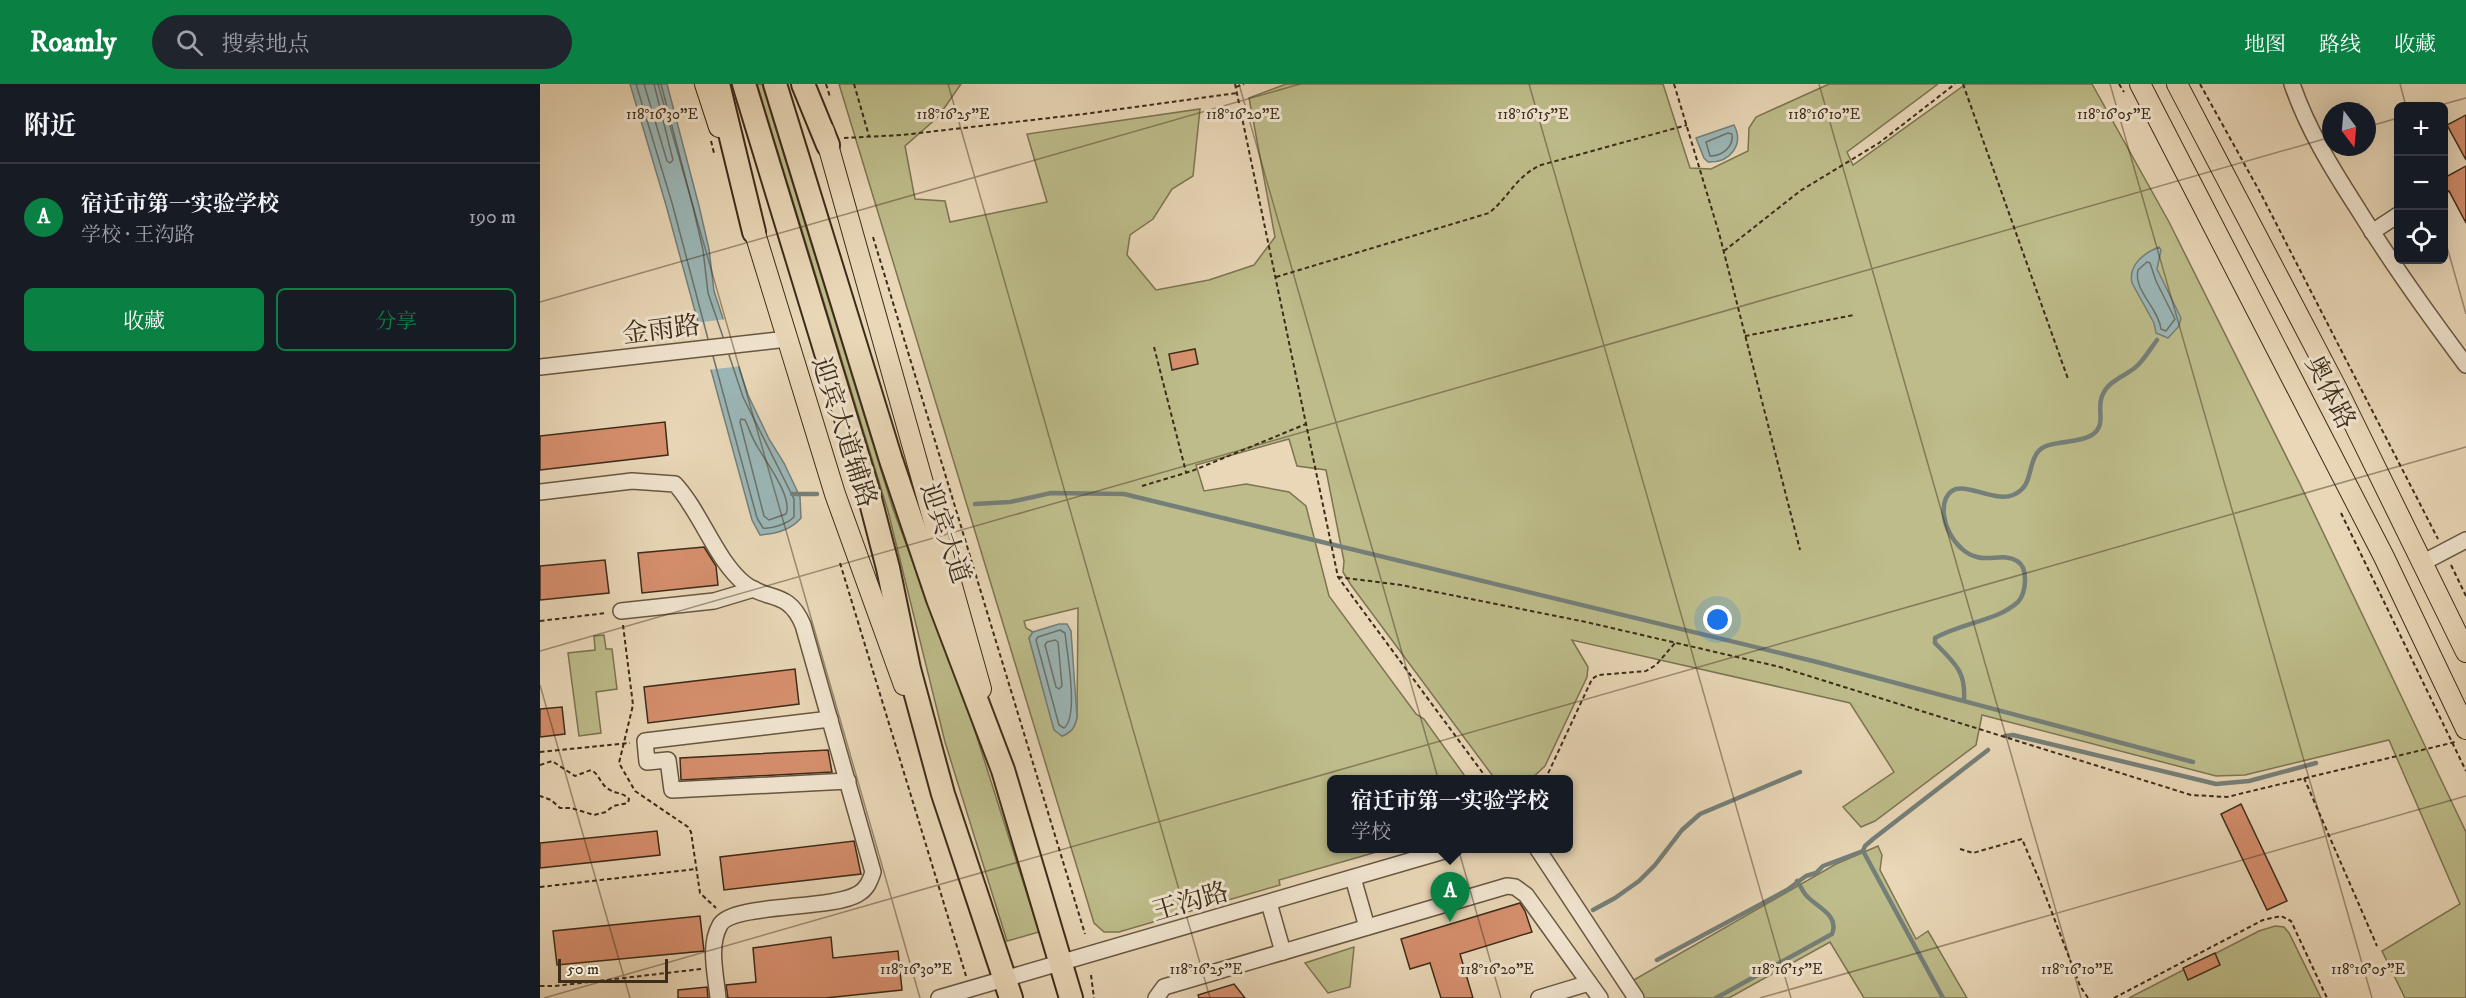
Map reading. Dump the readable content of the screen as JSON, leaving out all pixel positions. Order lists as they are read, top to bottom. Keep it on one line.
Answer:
{"streets":{"highway":["迎宾大道"],"main road":["奥体路","迎宾大道辅路"],"street":["金雨路","王沟路"]},"crossings":[["金雨路","迎宾大道辅路"],["迎宾大道","王沟路"]],"scale_bar":"50 m","north":"bottom","page":{"header":"Roamly","search":"搜索地点","nav":["地图","路线","收藏"],"heading":"附近","map_buttons":["+","−"],"list":[{"mark":"A","name":"宿迁市第一实验学校","note":"学校 · 王沟路","value":"190 m"}],"buttons":["收藏","分享"],"popup":["宿迁市第一实验学校","学校"],"pins":"A","scale":"50 m"},"coordinates":["118°16'30\"E","118°16'25\"E","118°16'20\"E","118°16'15\"E","118°16'10\"E","118°16'05\"E"]}
